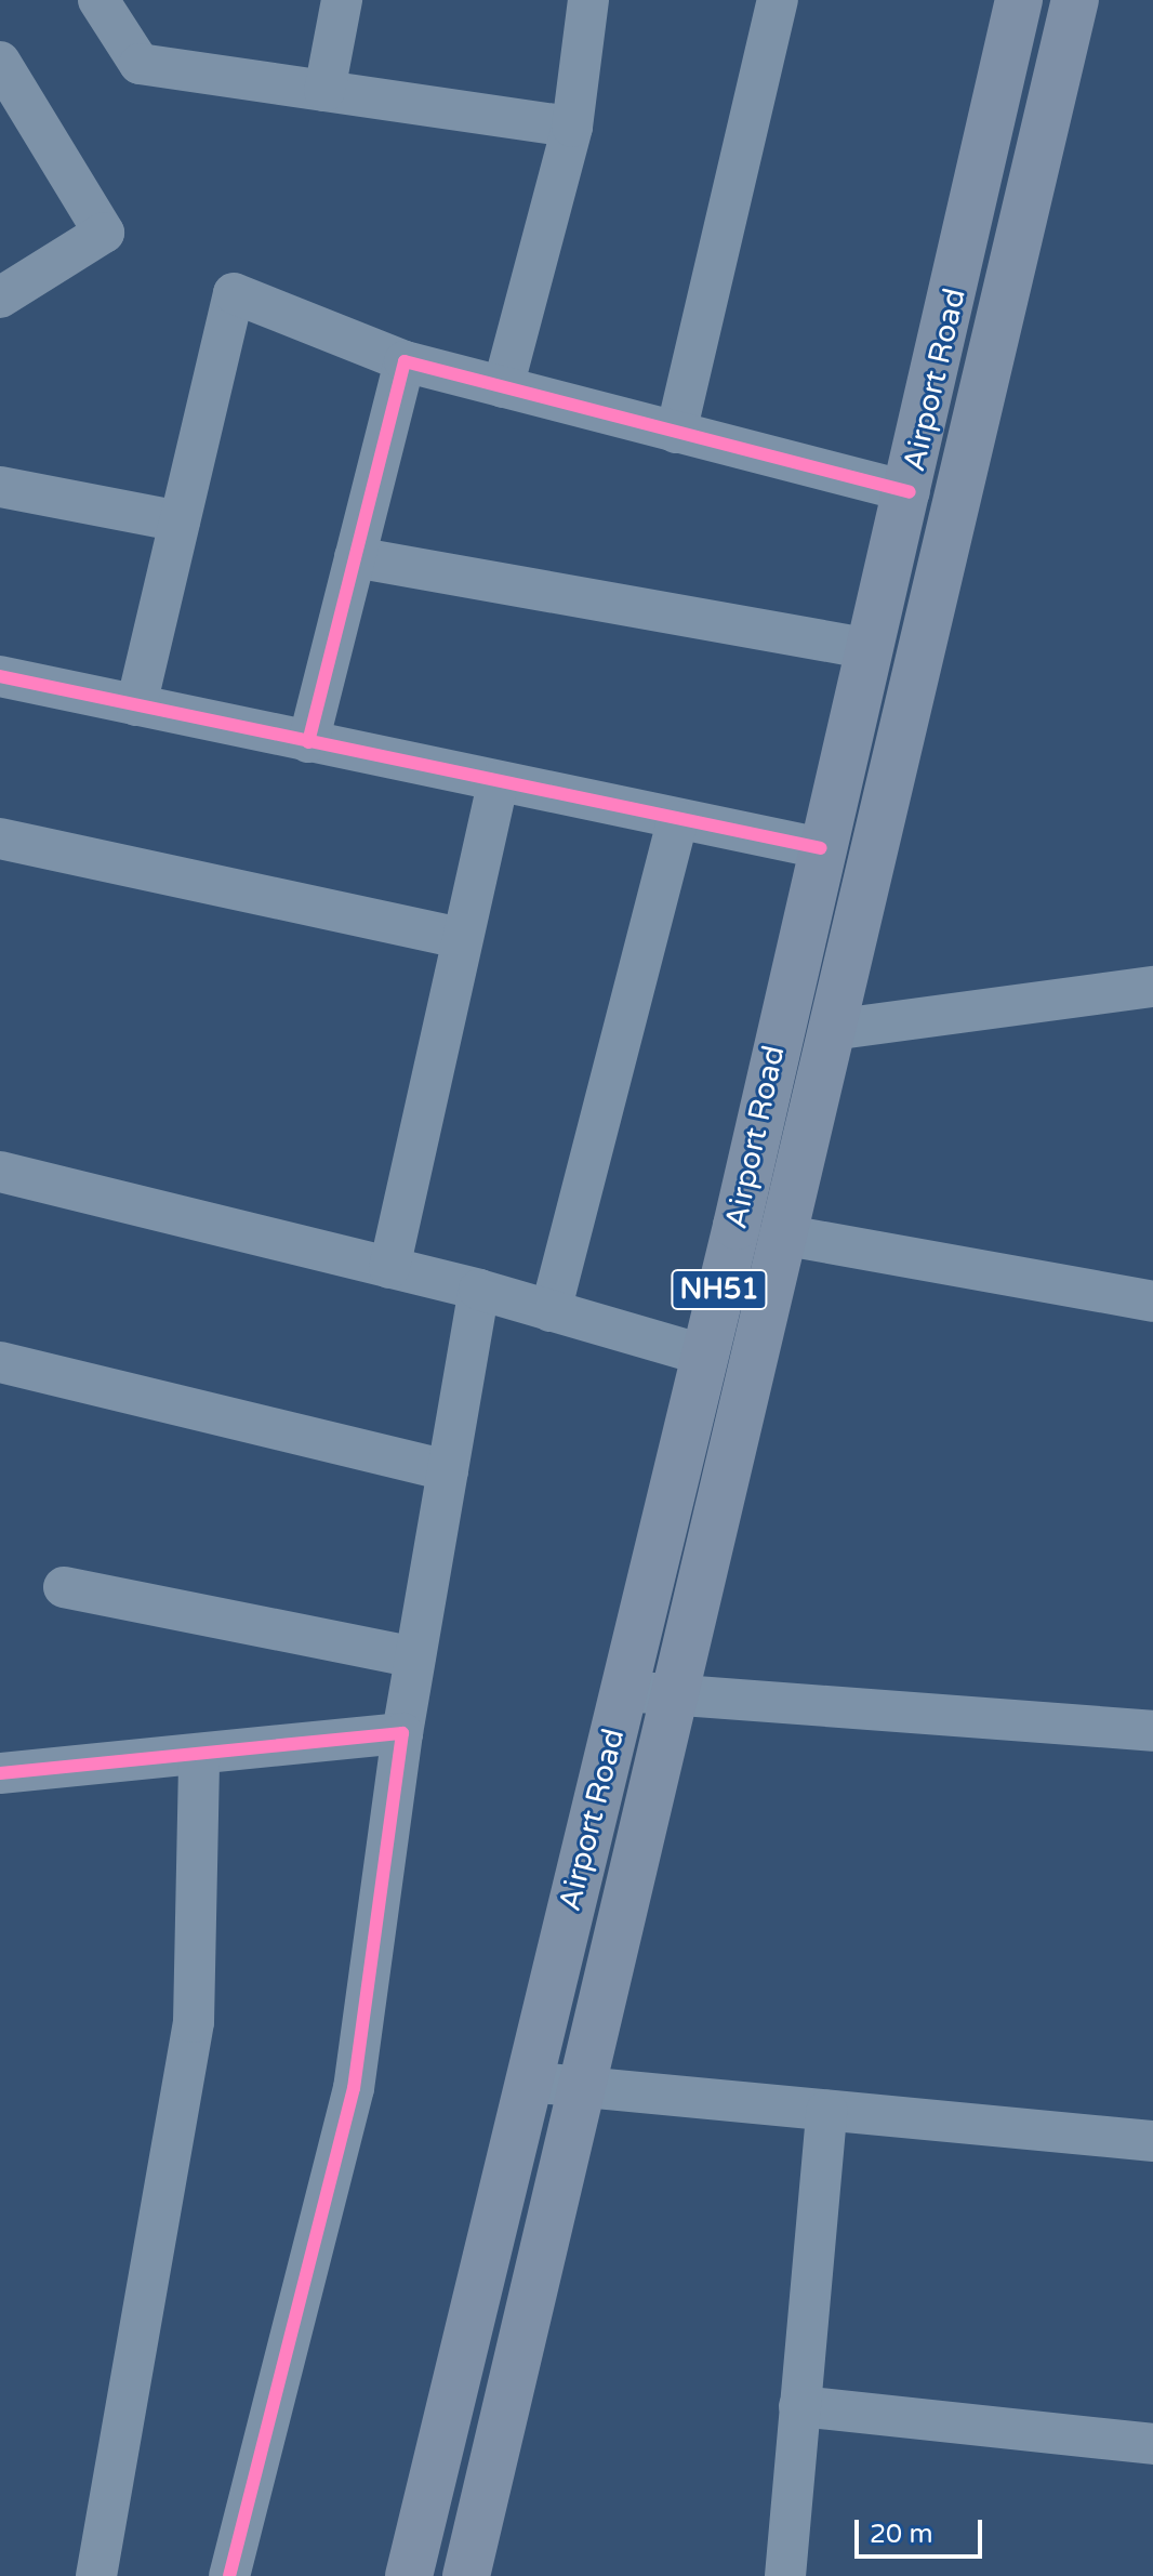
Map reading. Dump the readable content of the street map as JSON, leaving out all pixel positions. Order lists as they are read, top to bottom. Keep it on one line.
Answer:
{"streets":{"highway":["Airport Road","NH51"]},"scale_bar":"20 m"}
